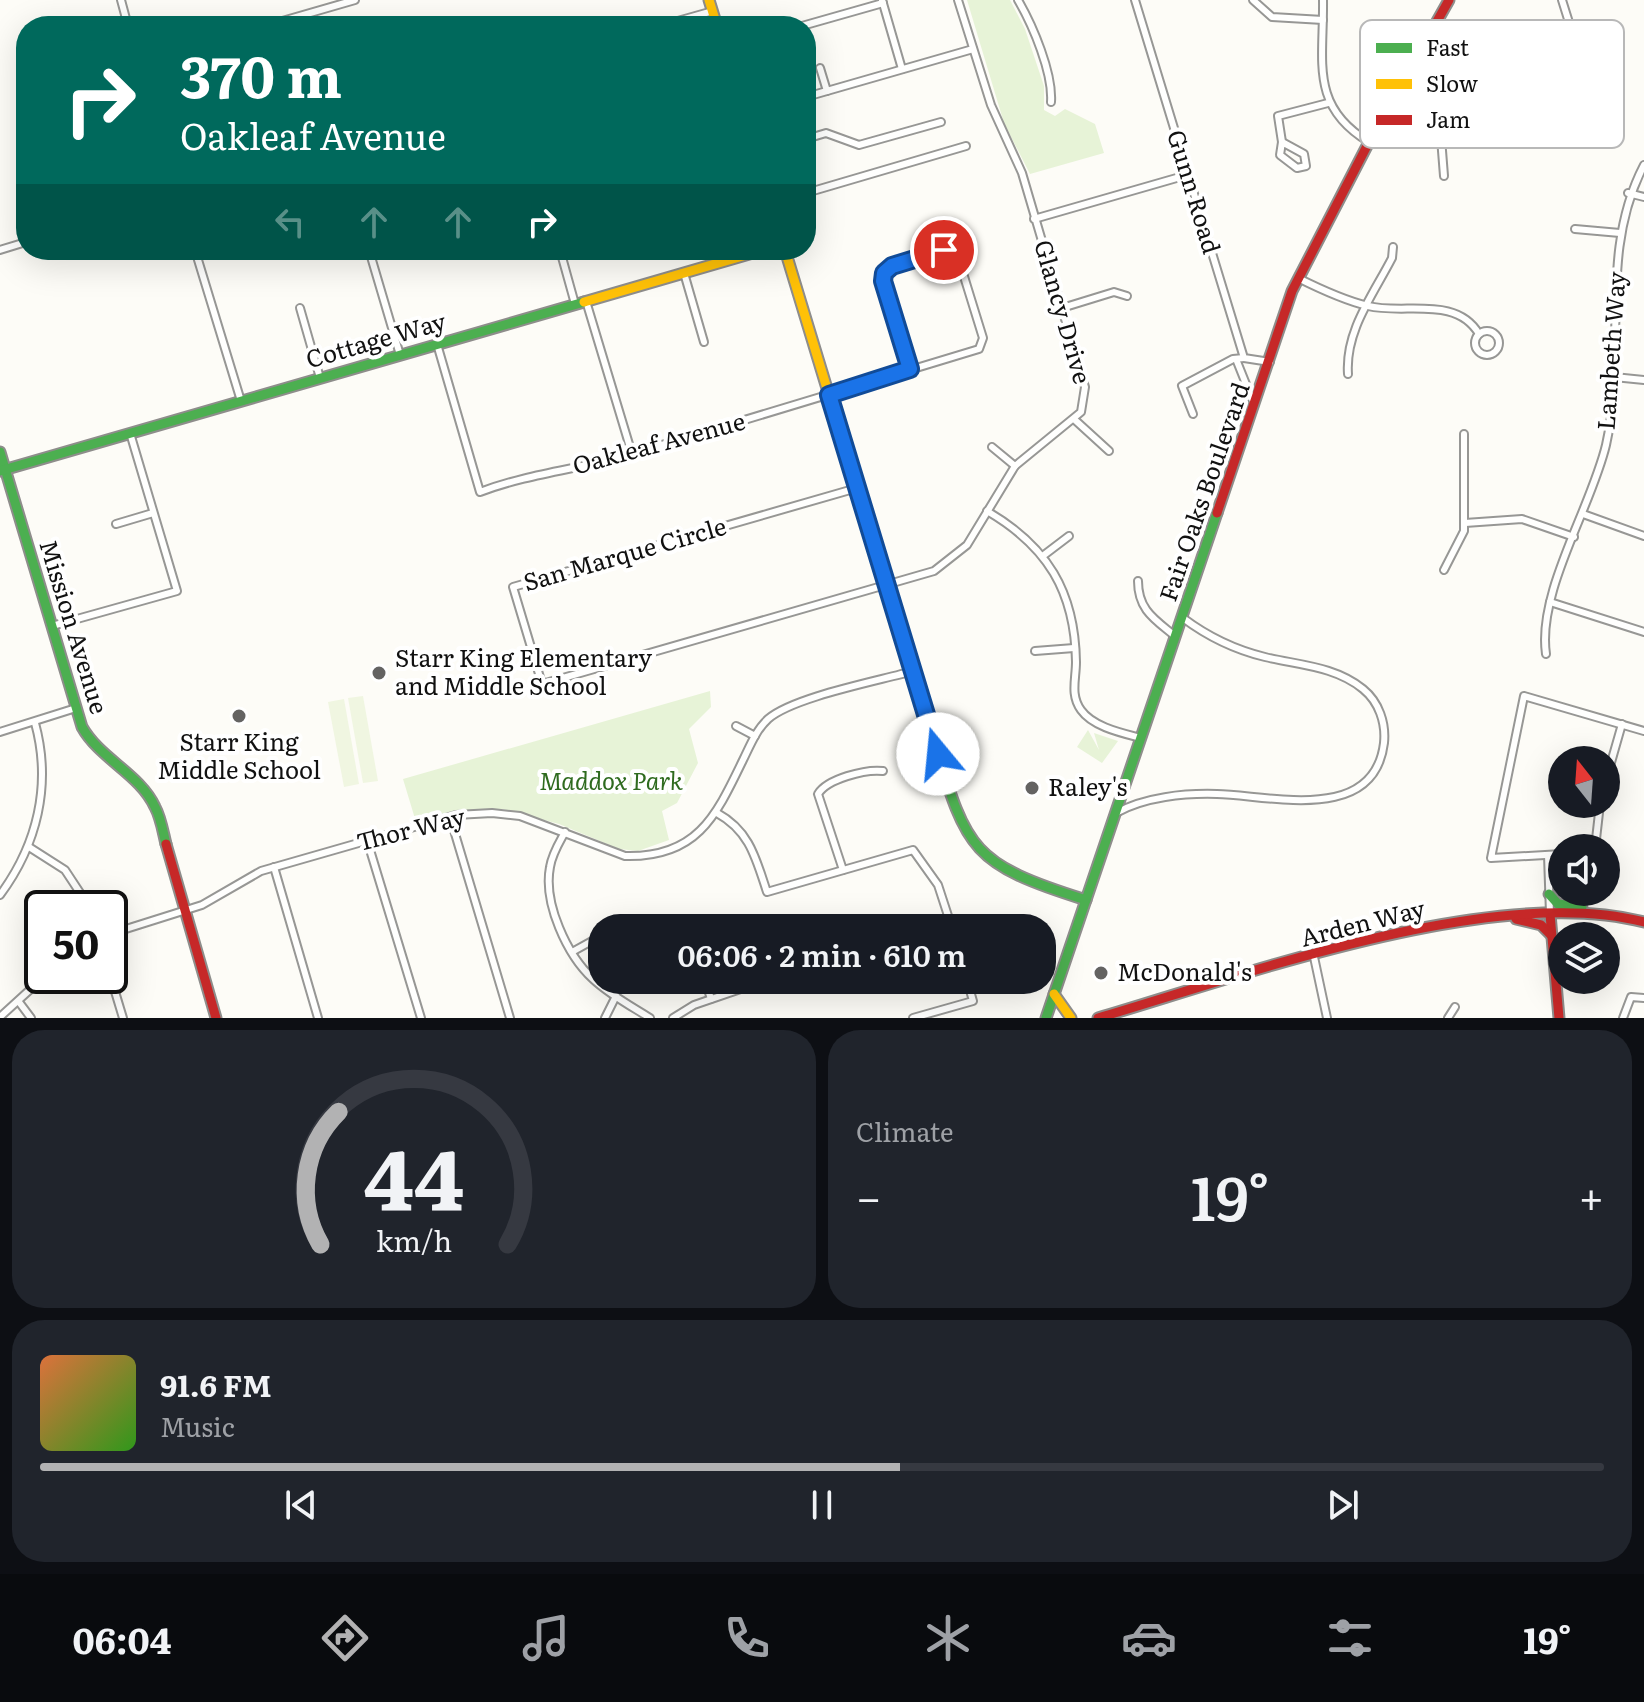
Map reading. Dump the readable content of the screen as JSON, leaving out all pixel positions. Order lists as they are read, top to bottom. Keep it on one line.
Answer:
{"streets":{"street":["Gunn Road","Glancy Drive","Cottage Way","Lambeth Way","Oakleaf Avenue","Fair Oaks Boulevard","San Marque Circle","Mission Avenue","Thor Way","Arden Way"]},"crossings":[["Gunn Road","Fair Oaks Boulevard"],["Glancy Drive","San Marque Circle"],["Cottage Way","Oakleaf Avenue"],["Cottage Way","Mission Avenue"],["Mission Avenue","Thor Way"]],"parks":["Maddox Park"],"places":["Starr King Elementary and Middle School","Starr King Middle School","Raley's","McDonald's"],"legend":["Fast","Slow","Jam"],"north":"top","page":{"turn":["370 m","Oakleaf Avenue"],"limit":"50","trip":"06:06 · 2 min · 610 m","tile":"Climate","heat":["−","19°","+"],"song":["91.6 FM","Music"],"tabs":["06:04","19°"],"gauge":["44","km/h"]}}
